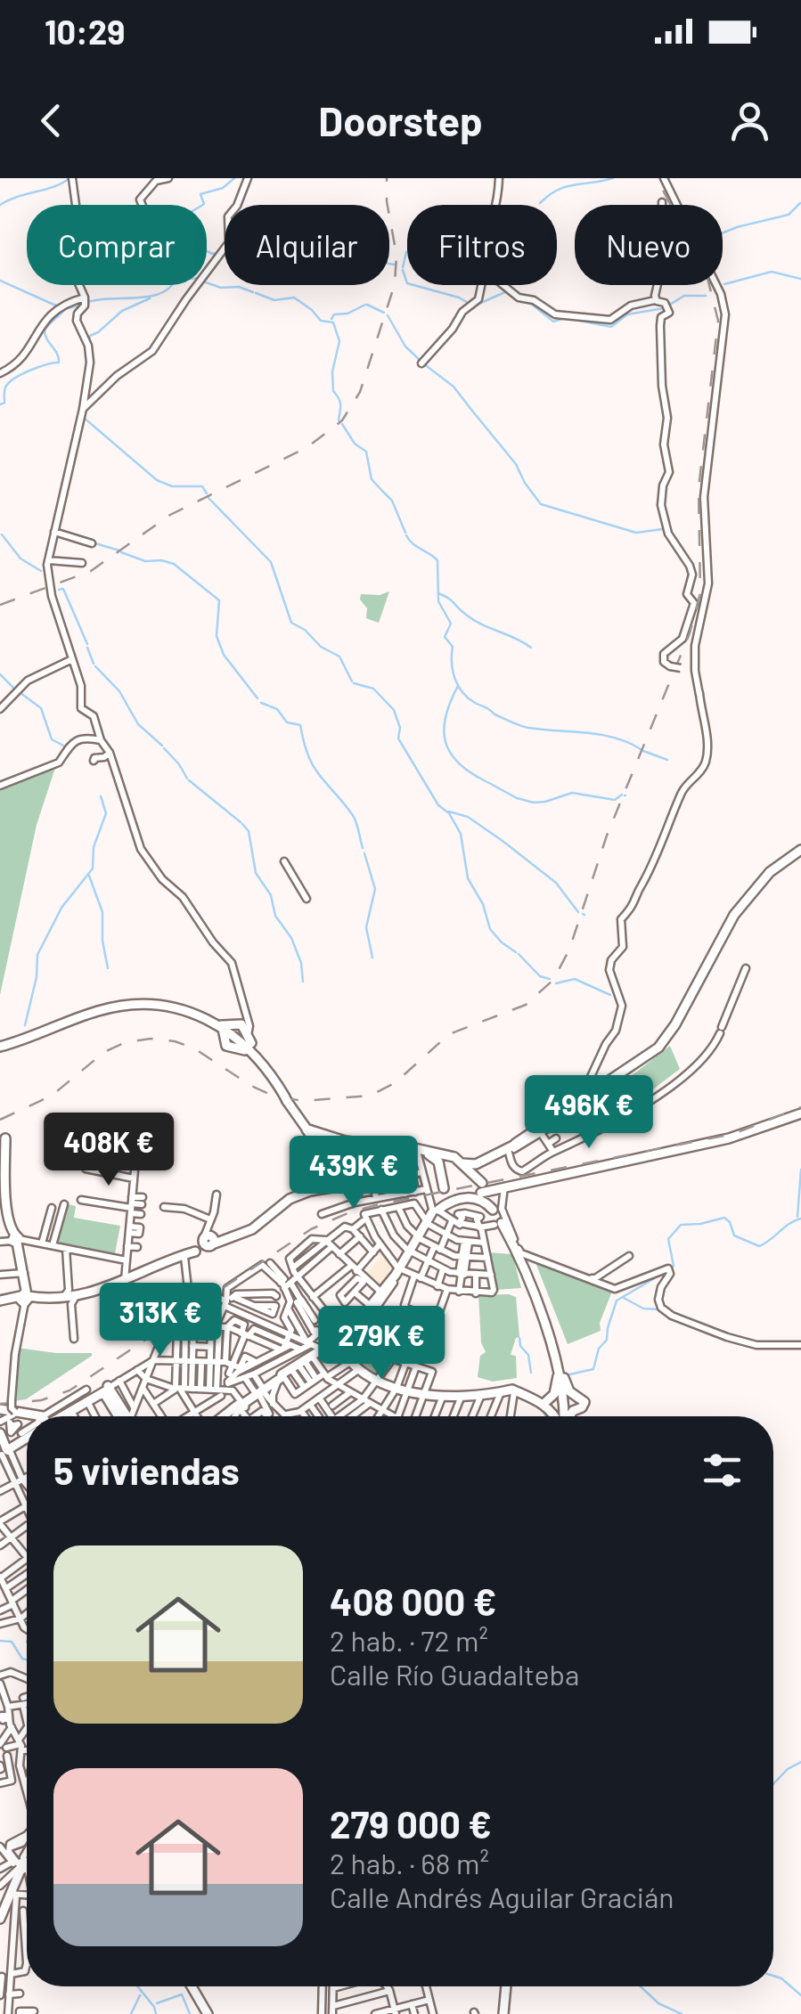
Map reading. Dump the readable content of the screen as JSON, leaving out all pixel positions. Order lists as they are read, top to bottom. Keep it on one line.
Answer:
{"page":{"status":"10:29","header":"Doorstep","chip":["Comprar","Alquilar","Filtros","Nuevo"],"price":["496K €","408K €","439K €","313K €","279K €"],"heading":"5 viviendas","list":[{"name":"408 000 €","note":"2 hab. · 72 m² · Calle Río Guadalteba"},{"name":"279 000 €","note":"2 hab. · 68 m² · Calle Andrés Aguilar Gracián"}]}}
